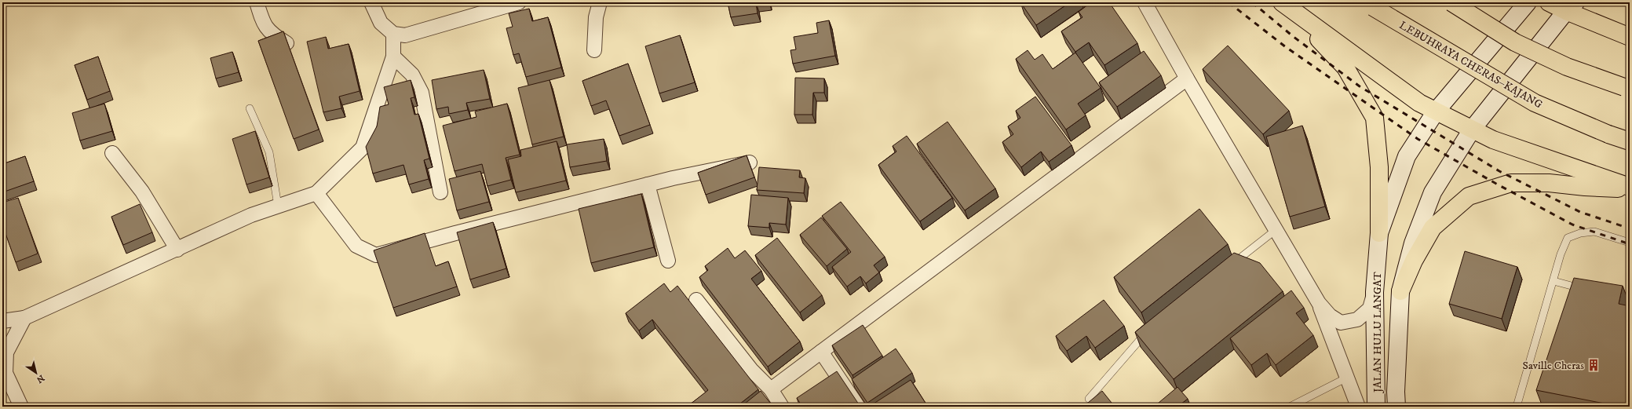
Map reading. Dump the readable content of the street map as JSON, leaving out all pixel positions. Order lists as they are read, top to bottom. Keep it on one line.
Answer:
{"streets":{"highway":["LEBUHRAYA CHERAS–KAJANG"],"main road":["JALAN HULU LANGAT"]},"places":{"building":["Saville Cheras"]},"north":"bottom right"}
